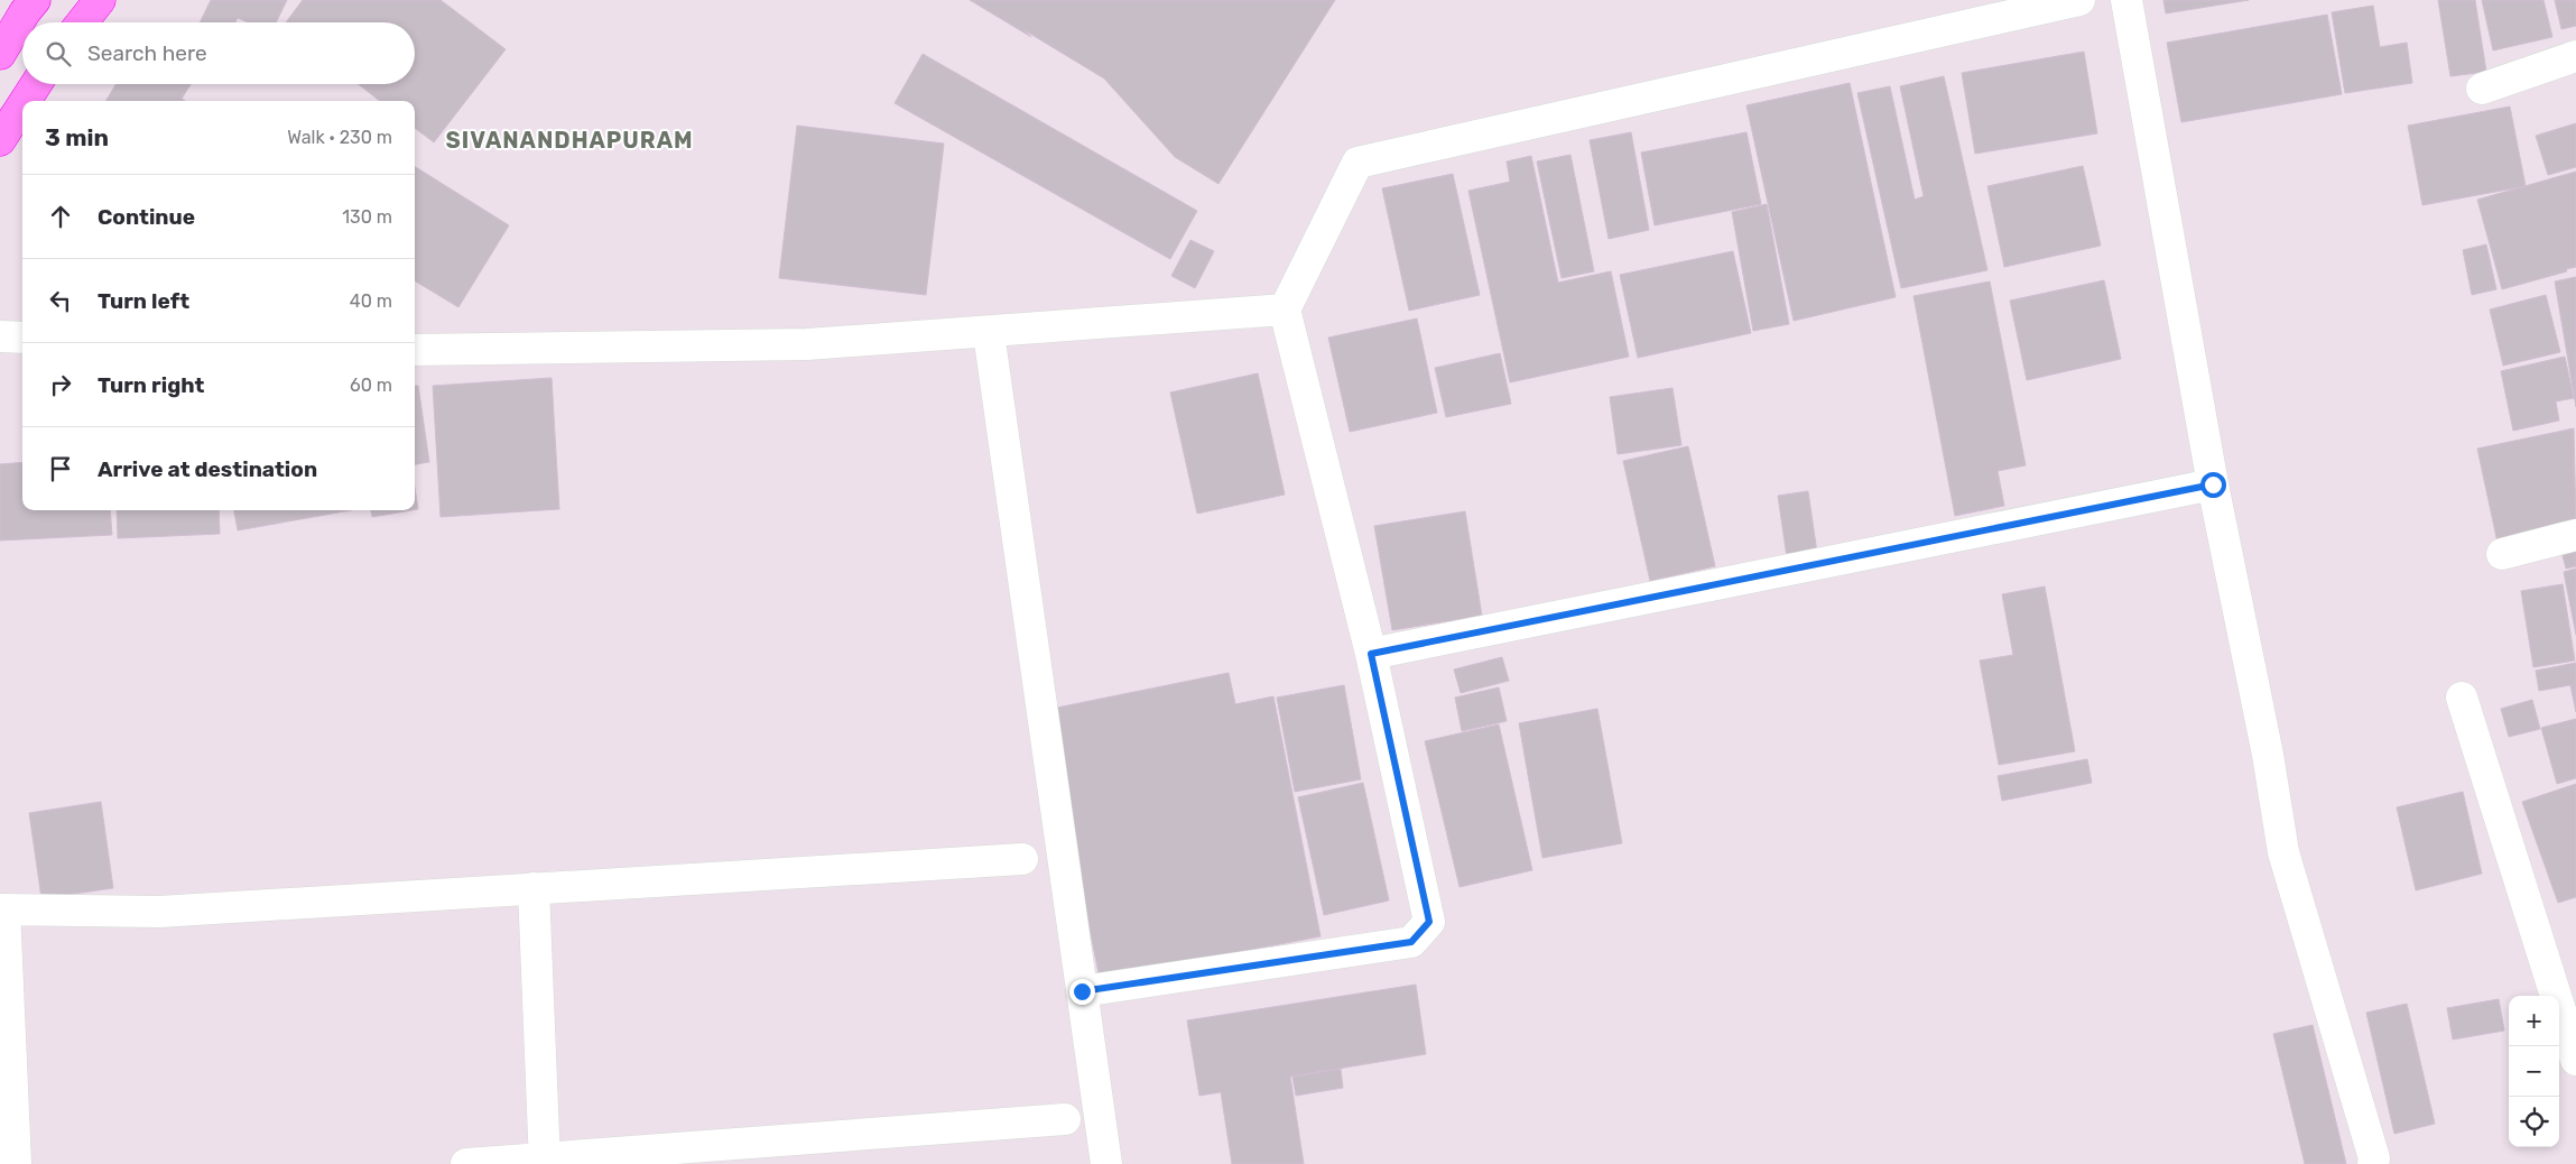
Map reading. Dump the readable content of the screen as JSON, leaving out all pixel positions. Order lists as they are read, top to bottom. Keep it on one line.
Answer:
{"districts":["SIVANANDHAPURAM"],"page":{"search":"Search here","heading":["3 min","Walk · 230 m"],"list":[["Continue","130 m"],["Turn left","40 m"],["Turn right","60 m"],"Arrive at destination"],"map_buttons":["+","−"]}}
